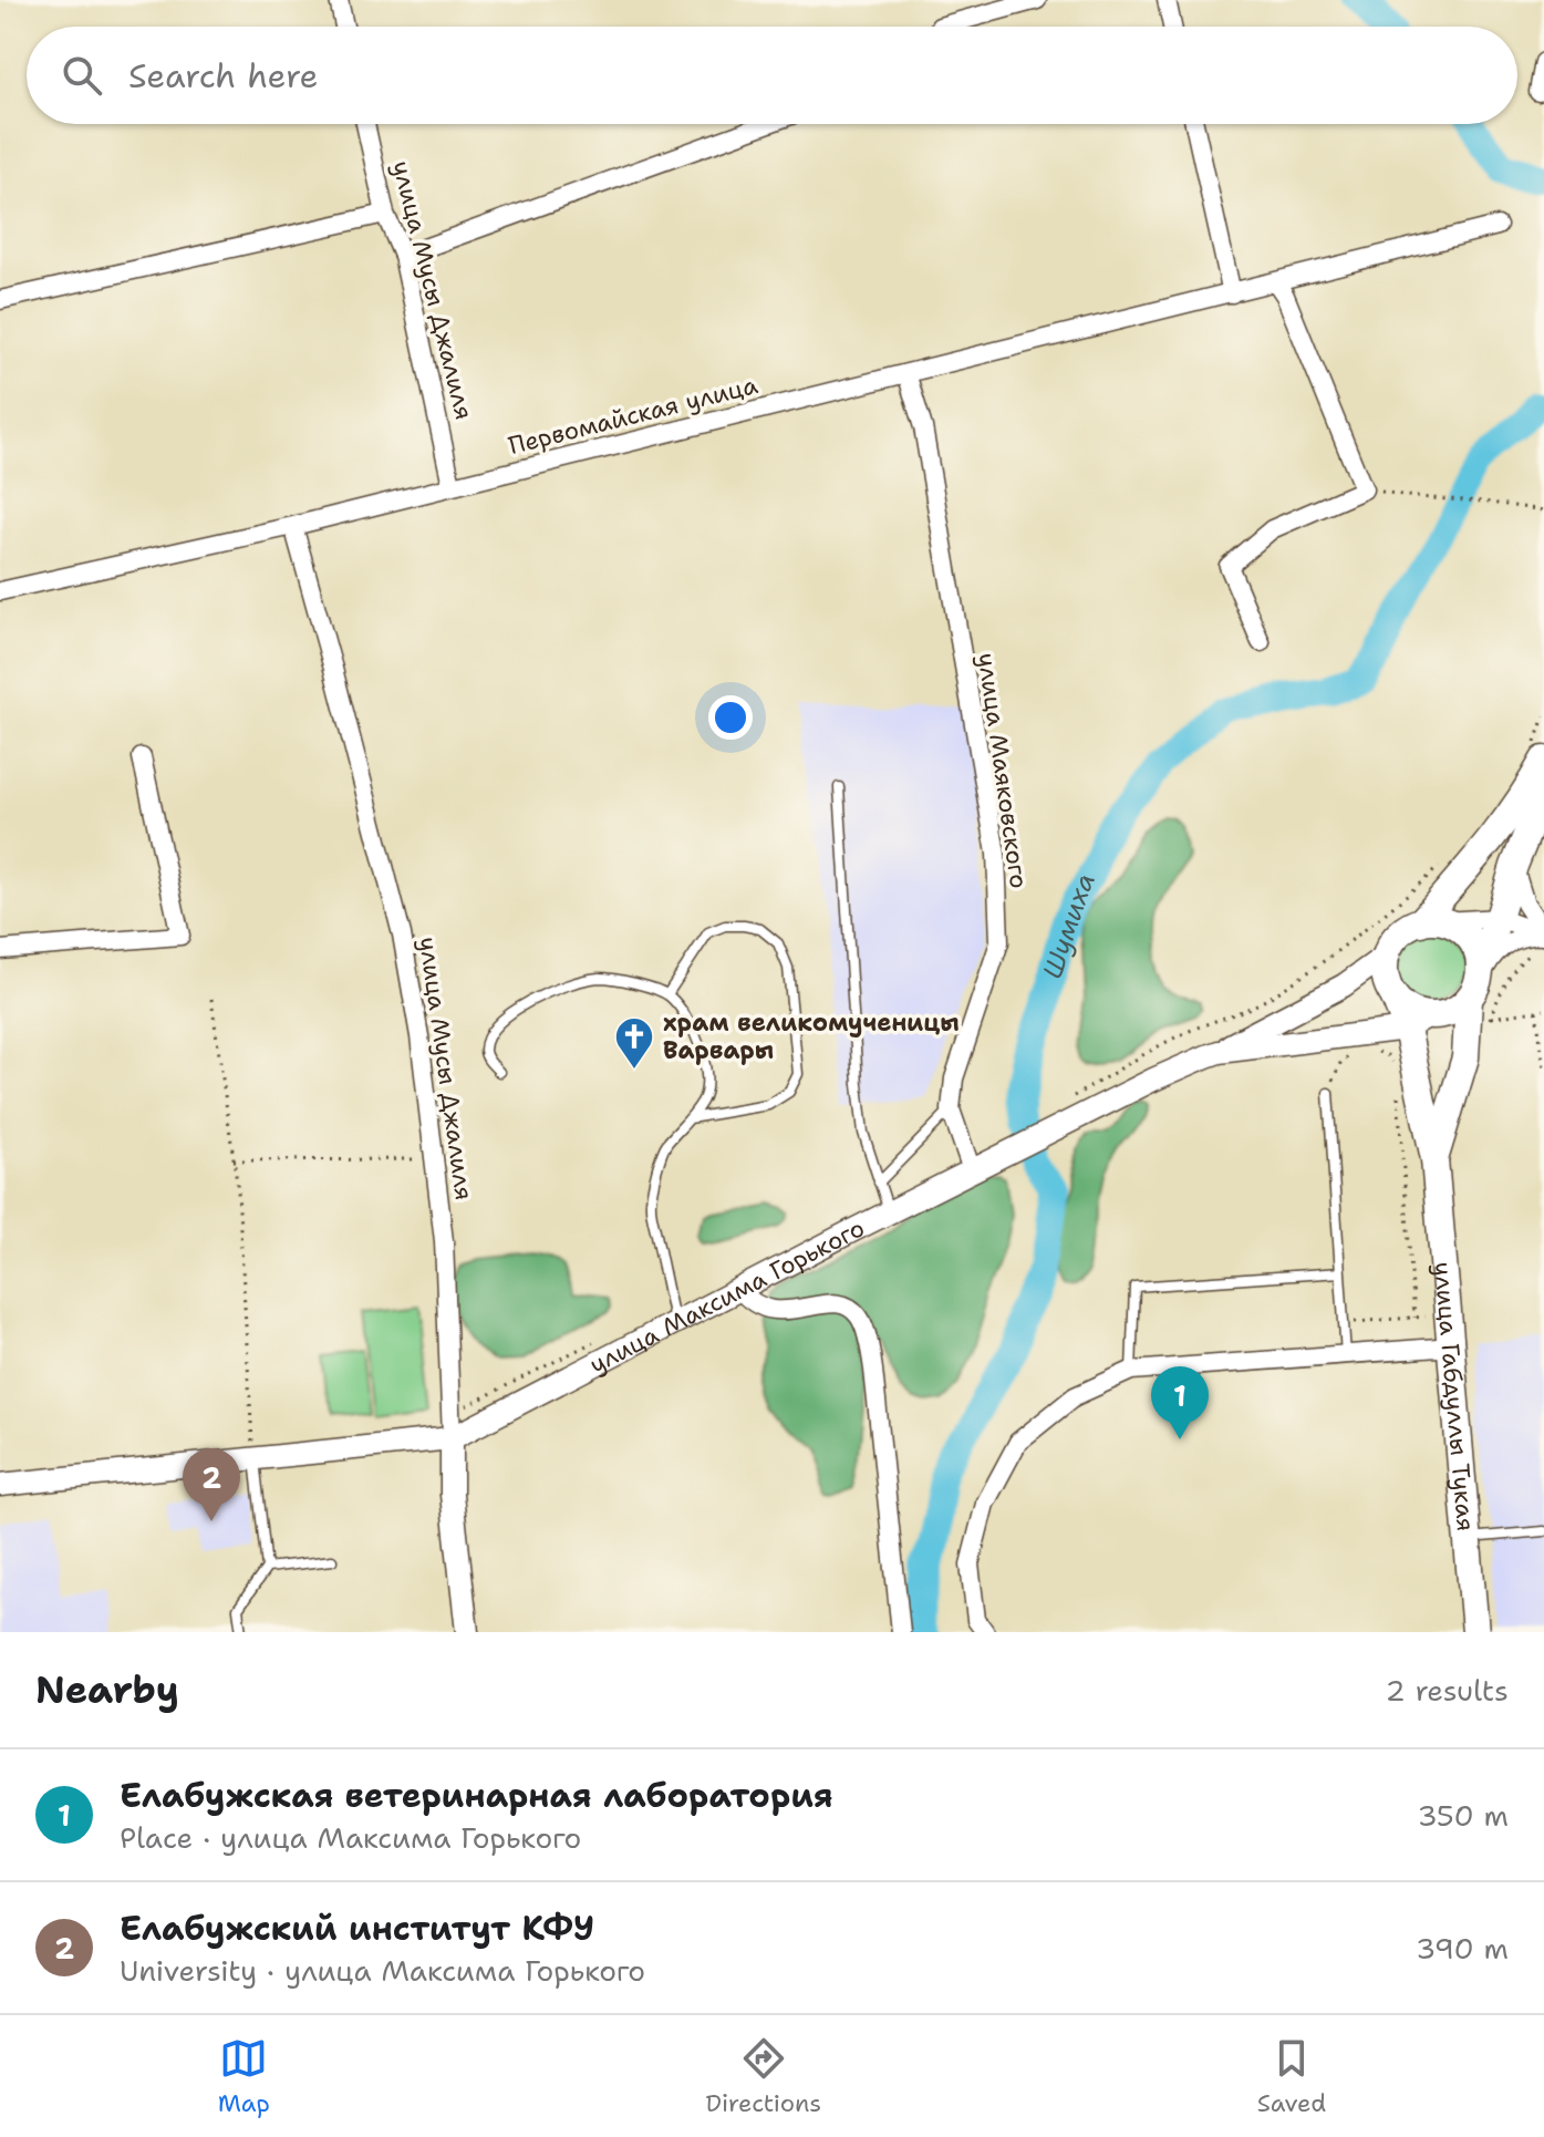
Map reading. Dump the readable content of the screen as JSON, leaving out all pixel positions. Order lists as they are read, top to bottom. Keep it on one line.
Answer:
{"streets":{"main road":["улица Максима Горького","улица Габдуллы Тукая"],"street":["улица Мусы Джалиля","Первомайская улица","улица Маяковского"]},"crossings":[["улица Мусы Джалиля","Первомайская улица"],["улица Мусы Джалиля","улица Максима Горького"],["Первомайская улица","улица Маяковского"],["улица Маяковского","улица Максима Горького"],["улица Максима Горького","улица Габдуллы Тукая"]],"water":["Шумиха"],"places":{"church":["храм великомученицы Варвары"]},"page":{"search":"Search here","pins":["1","2"],"heading":["Nearby","2 results"],"list":[{"mark":"1","name":"Елабужская ветеринарная лаборатория","note":"Place · улица Максима Горького","value":"350 m"},{"mark":"2","name":"Елабужский институт КФУ","note":"University · улица Максима Горького","value":"390 m"}],"nav":["Map","Directions","Saved"]}}
